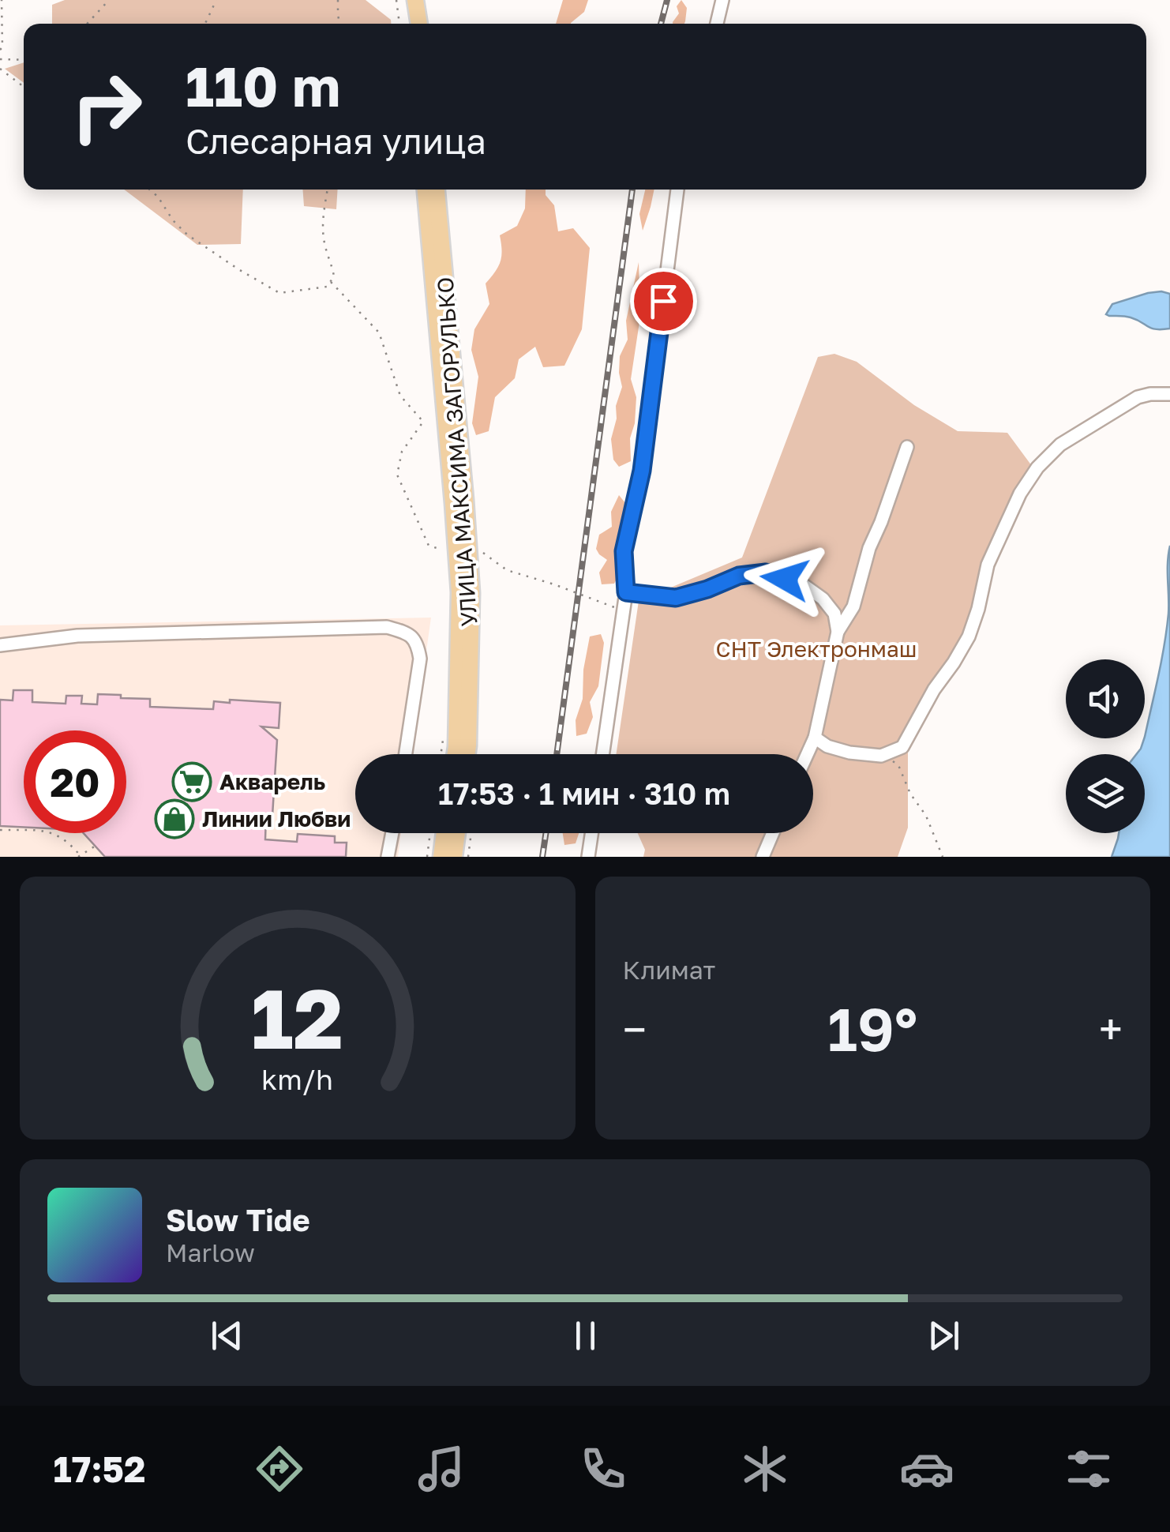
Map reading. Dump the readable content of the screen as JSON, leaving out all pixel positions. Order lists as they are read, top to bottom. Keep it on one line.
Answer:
{"streets":{"main road":["УЛИЦА МАКСИМА ЗАГОРУЛЬКО"]},"parks":["СНТ Электронмаш"],"places":{"supermarket":["Акварель"],"shop":["Линии Любви"]},"page":{"turn":["110 m","Слесарная улица"],"limit":"20","trip":"17:53 · 1 мин · 310 m","tile":"Климат","heat":["−","19°","+"],"song":["Slow Tide","Marlow"],"tabs":"17:52","gauge":["12","km/h"]}}
